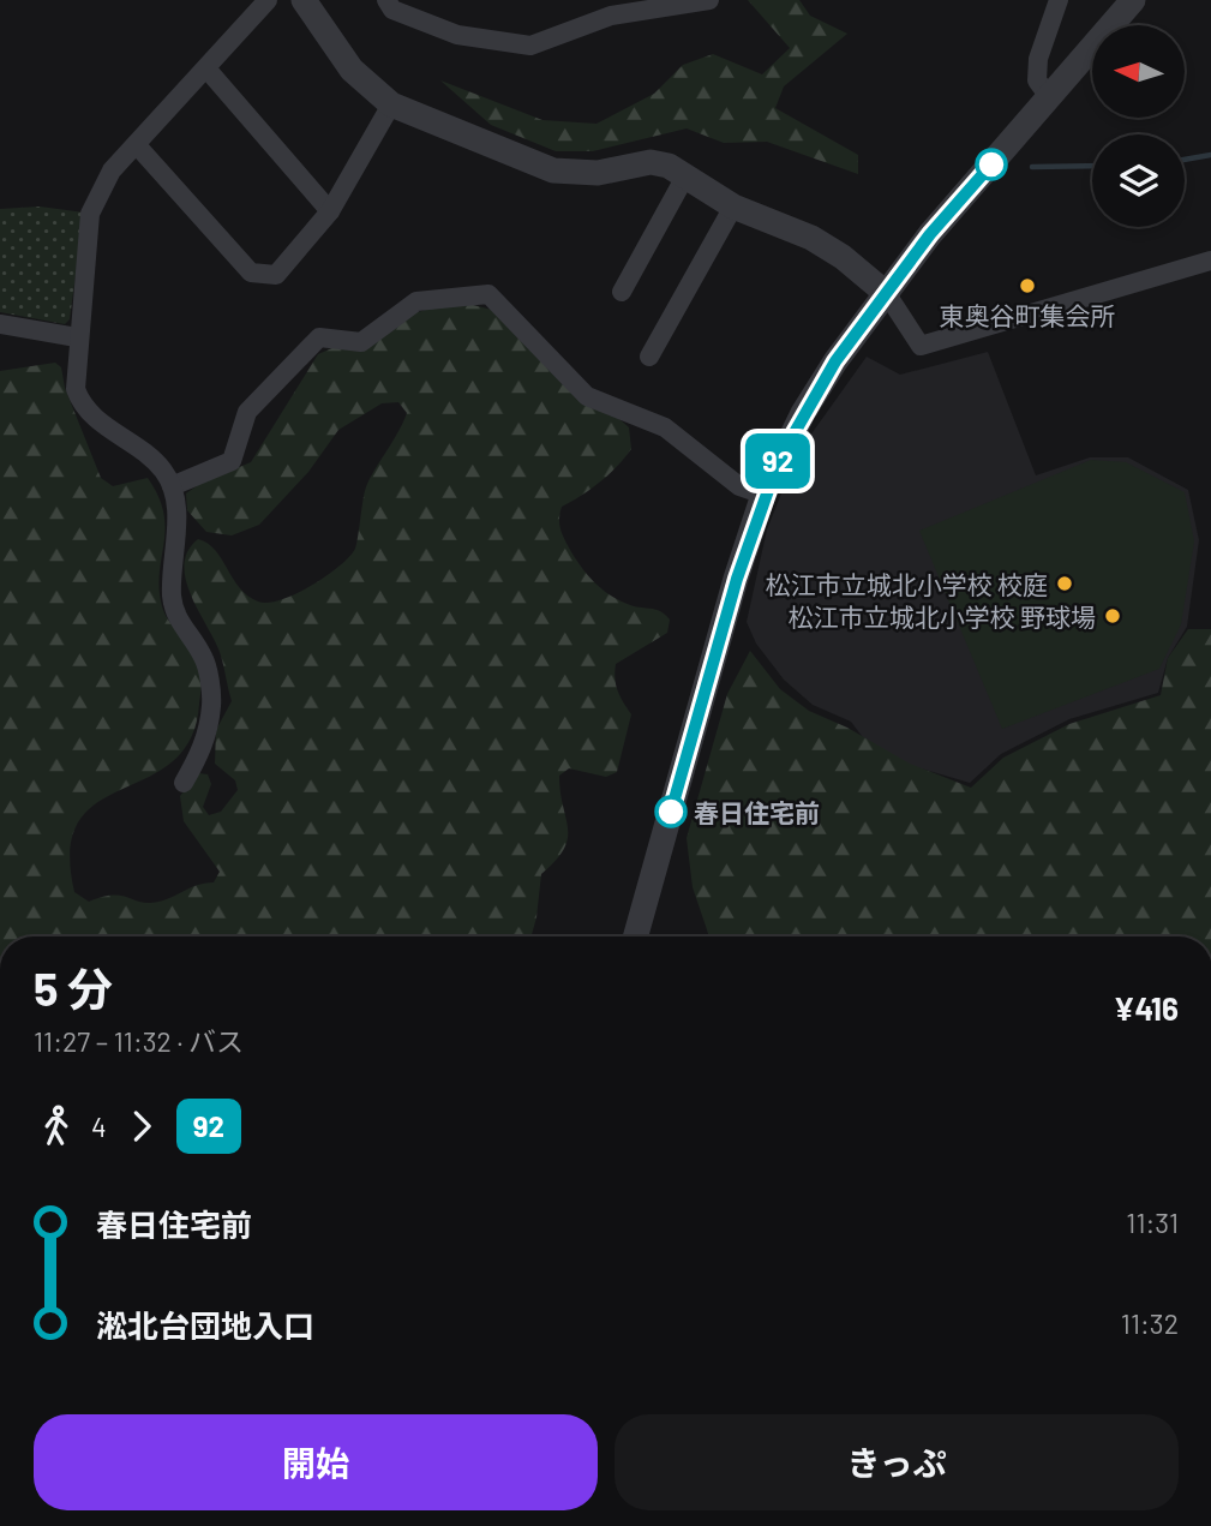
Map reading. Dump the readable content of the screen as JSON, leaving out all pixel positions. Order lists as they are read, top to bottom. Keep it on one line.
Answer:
{"places":["東奥谷町集会所","松江市立城北小学校 校庭","松江市立城北小学校 野球場","春日住宅前"],"lines":["bus line 92"],"north":"left","page":{"on_map":"92","heading":["5 分","11:27 – 11:32 · バス","¥416"],"legs":["4","92"],"list":[{"name":"春日住宅前","value":"11:31"},{"name":"淞北台団地入口","value":"11:32"}],"buttons":["開始","きっぷ"]}}
